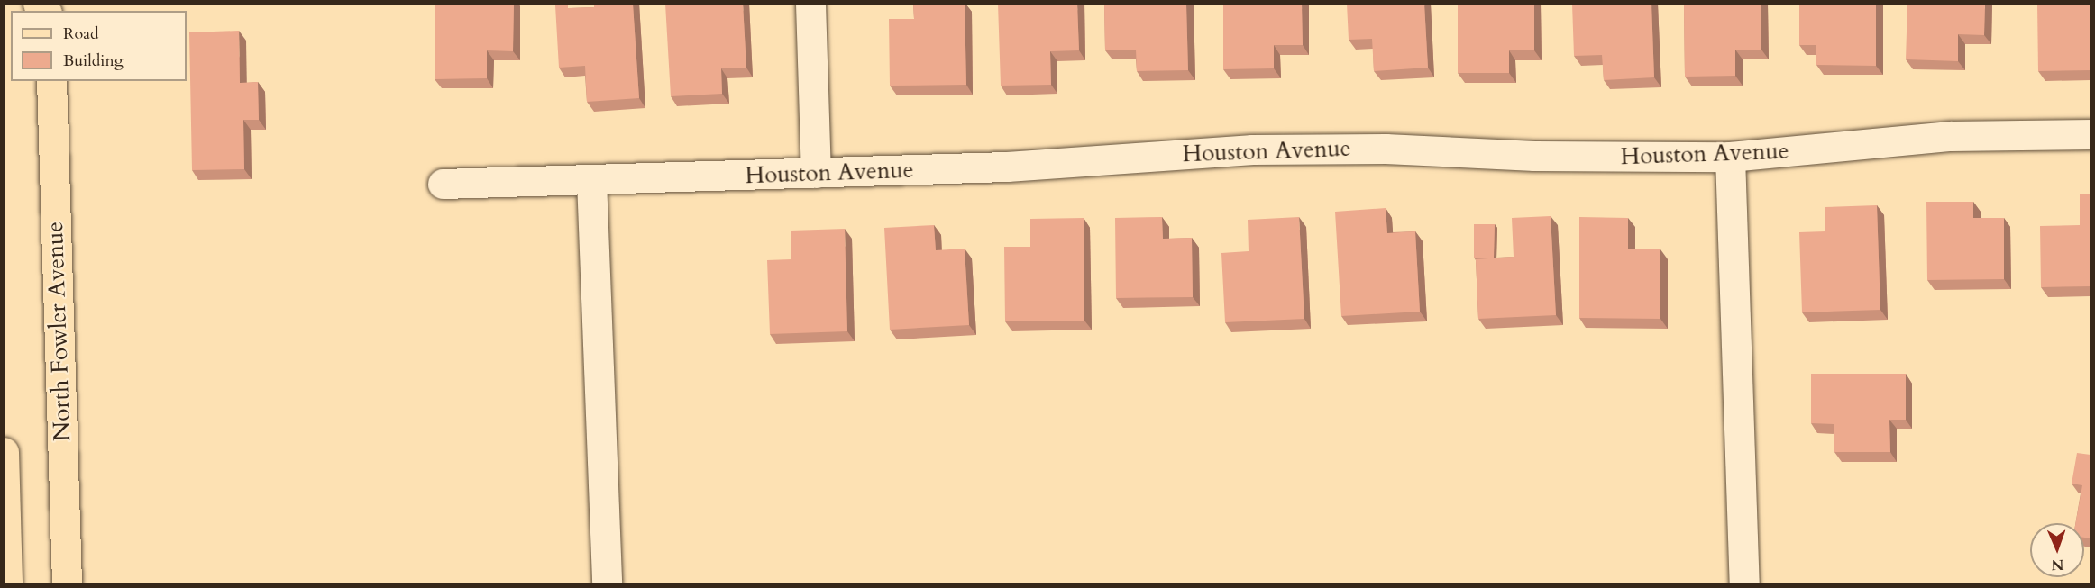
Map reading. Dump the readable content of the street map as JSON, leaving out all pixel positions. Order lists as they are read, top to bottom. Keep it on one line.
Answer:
{"streets":{"main road":["North Fowler Avenue"],"street":["Houston Avenue"]},"legend":["Road","Building"],"north":"bottom"}
